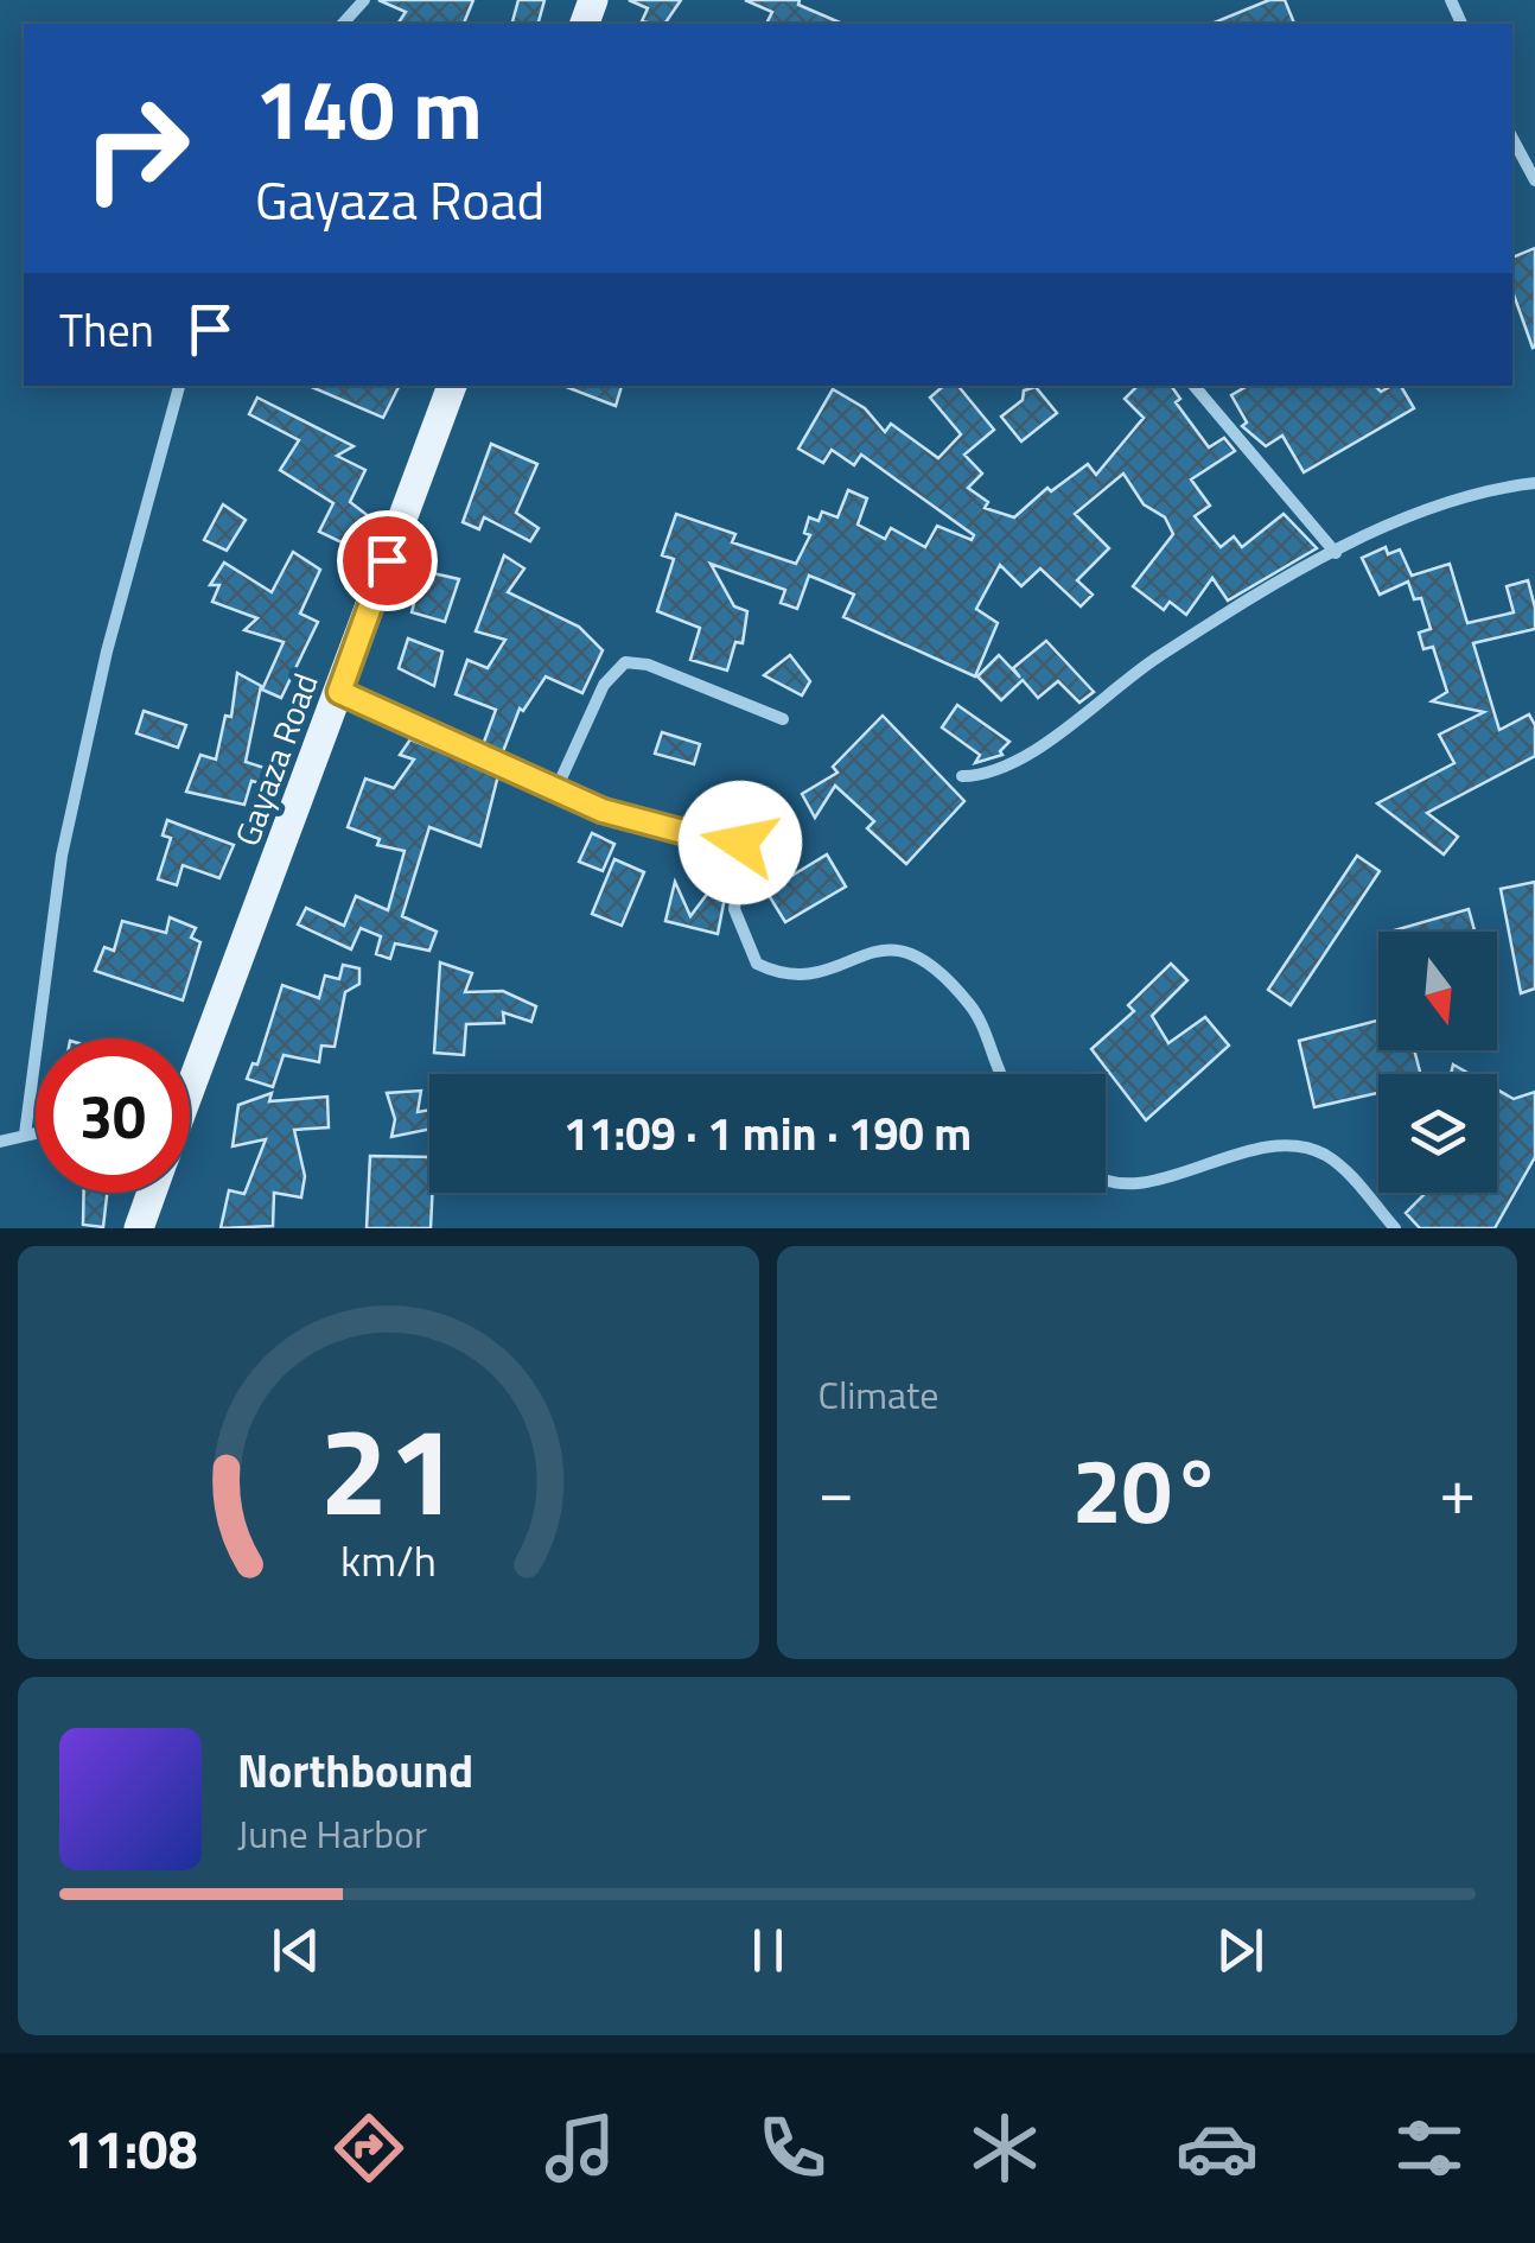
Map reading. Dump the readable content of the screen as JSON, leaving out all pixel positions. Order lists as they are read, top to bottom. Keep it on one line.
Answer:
{"streets":{"main road":["Gayaza Road"]},"north":"bottom","page":{"turn":["140 m","Gayaza Road"],"then":"Then","limit":"30","trip":"11:09 · 1 min · 190 m","tile":"Climate","heat":["−","20°","+"],"song":["Northbound","June Harbor"],"tabs":"11:08","gauge":["21","km/h"]}}
